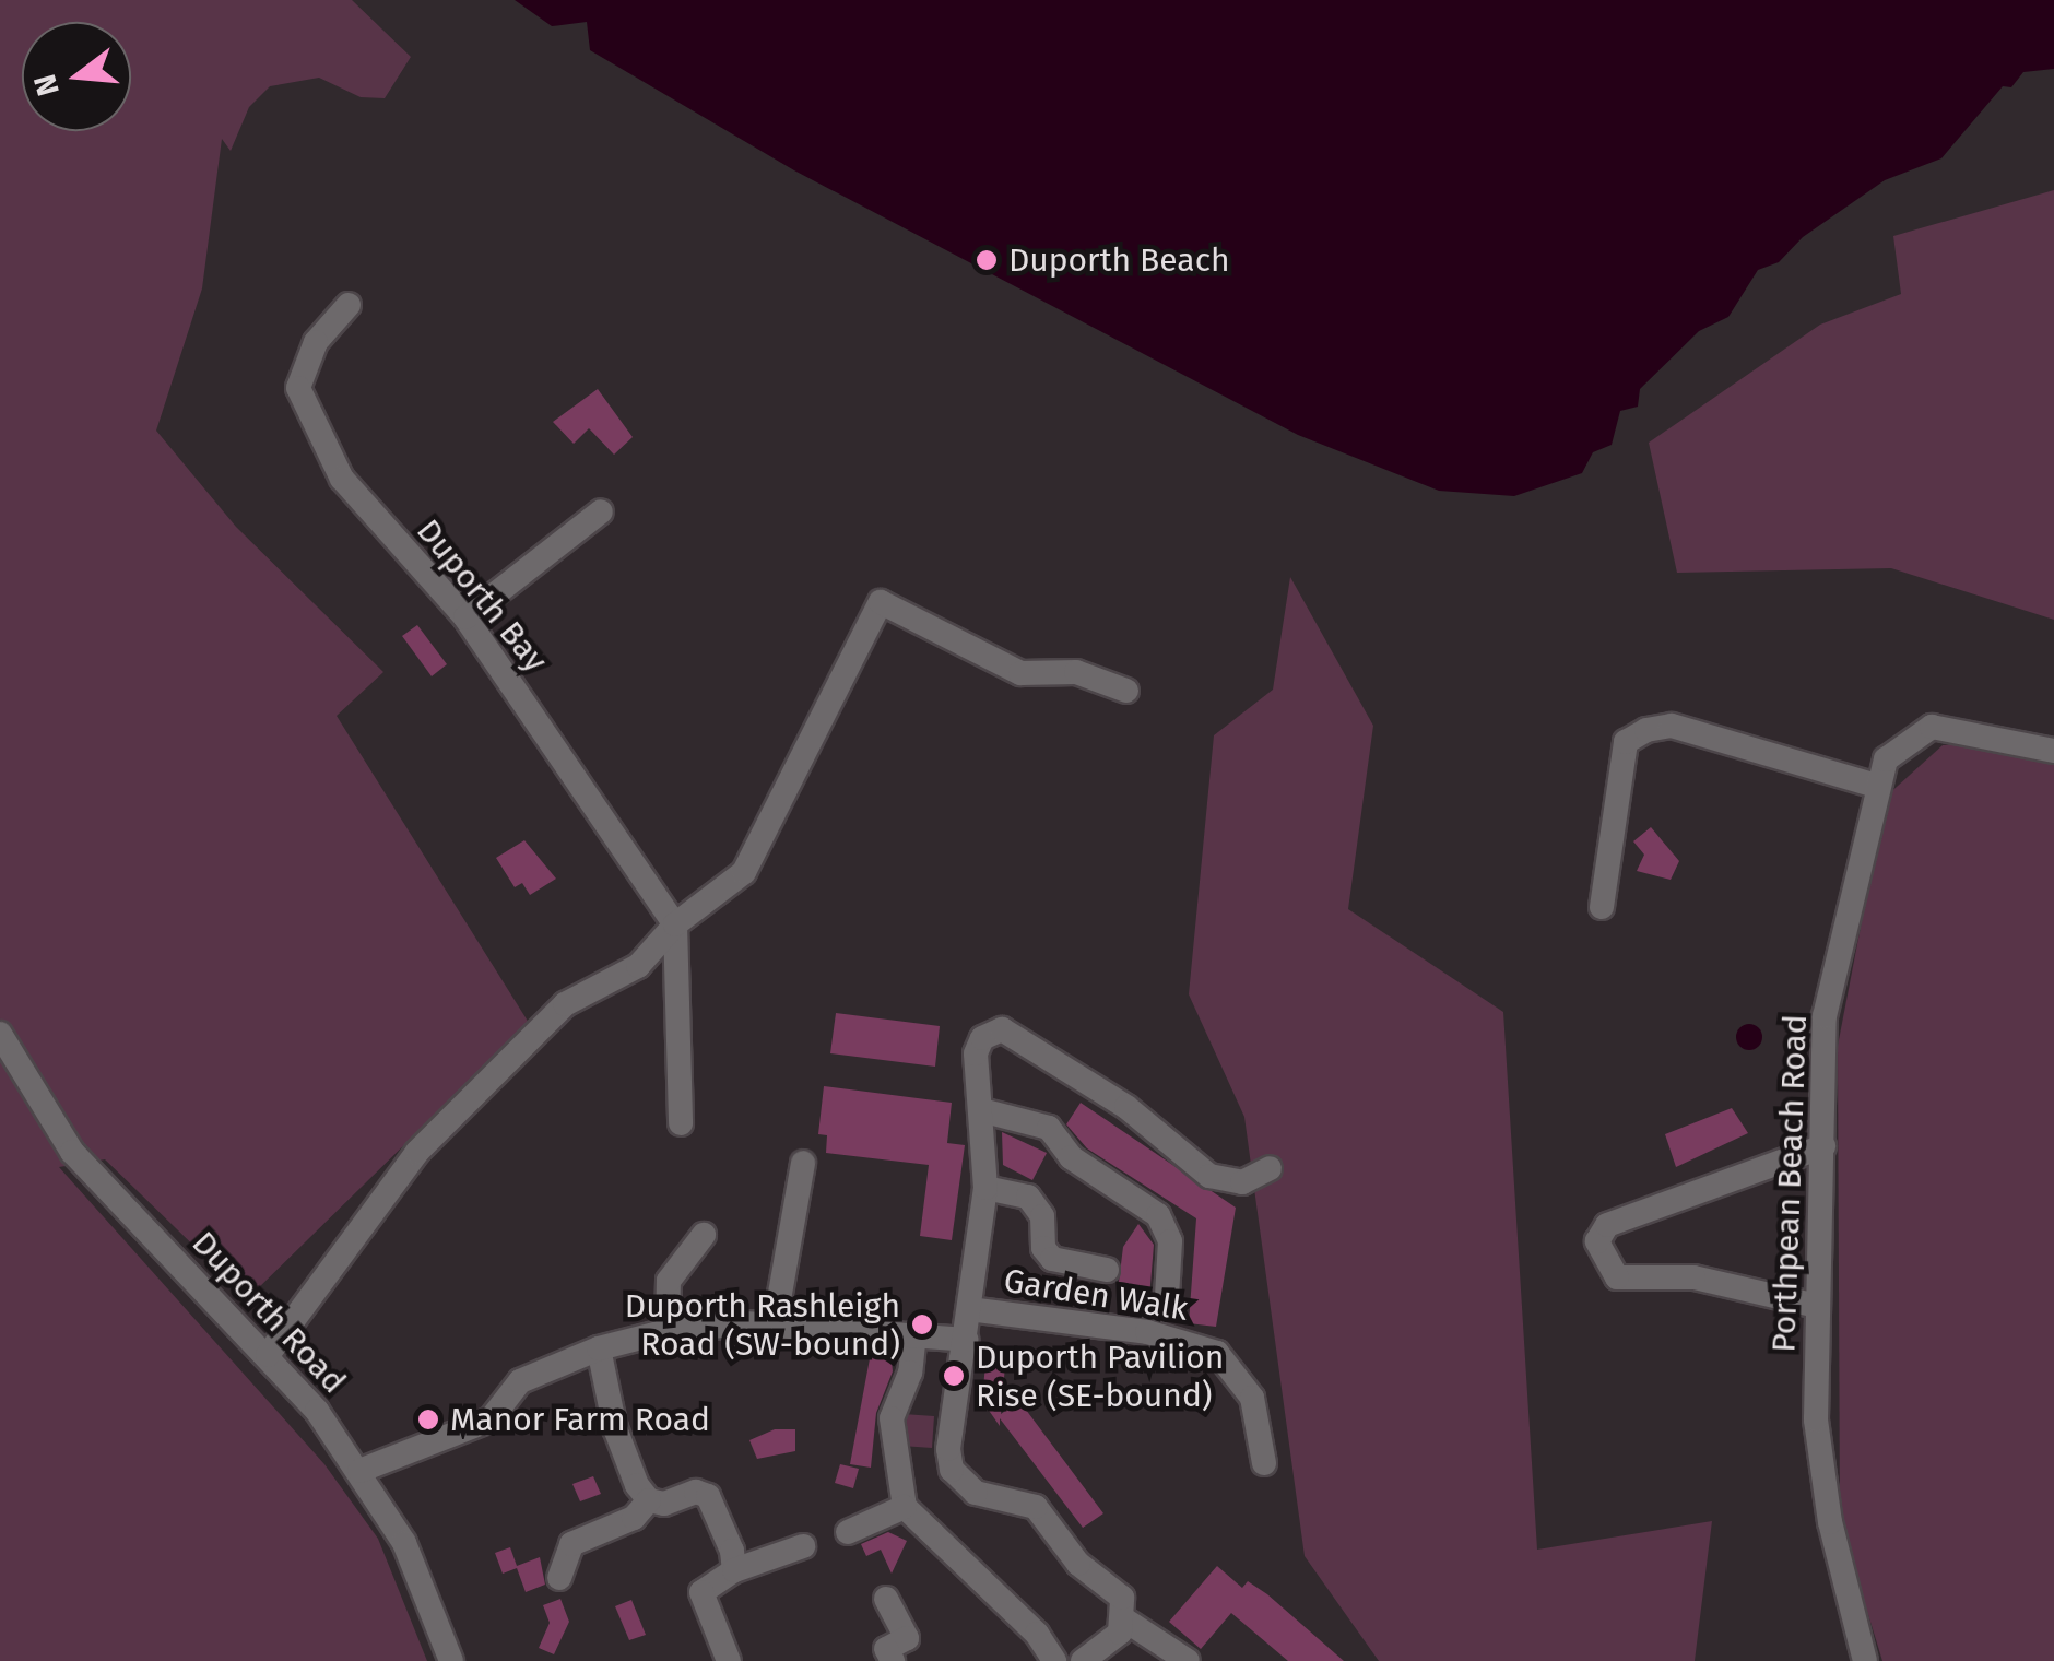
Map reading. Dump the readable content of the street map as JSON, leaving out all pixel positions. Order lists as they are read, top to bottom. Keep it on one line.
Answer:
{"streets":{"street":["Duporth Bay","Porthpean Beach Road","Garden Walk","Duporth Road"]},"places":["Duporth Beach","Duporth Rashleigh Road (SW-bound)","Duporth Pavilion Rise (SE-bound)","Manor Farm Road"],"north":"left"}
